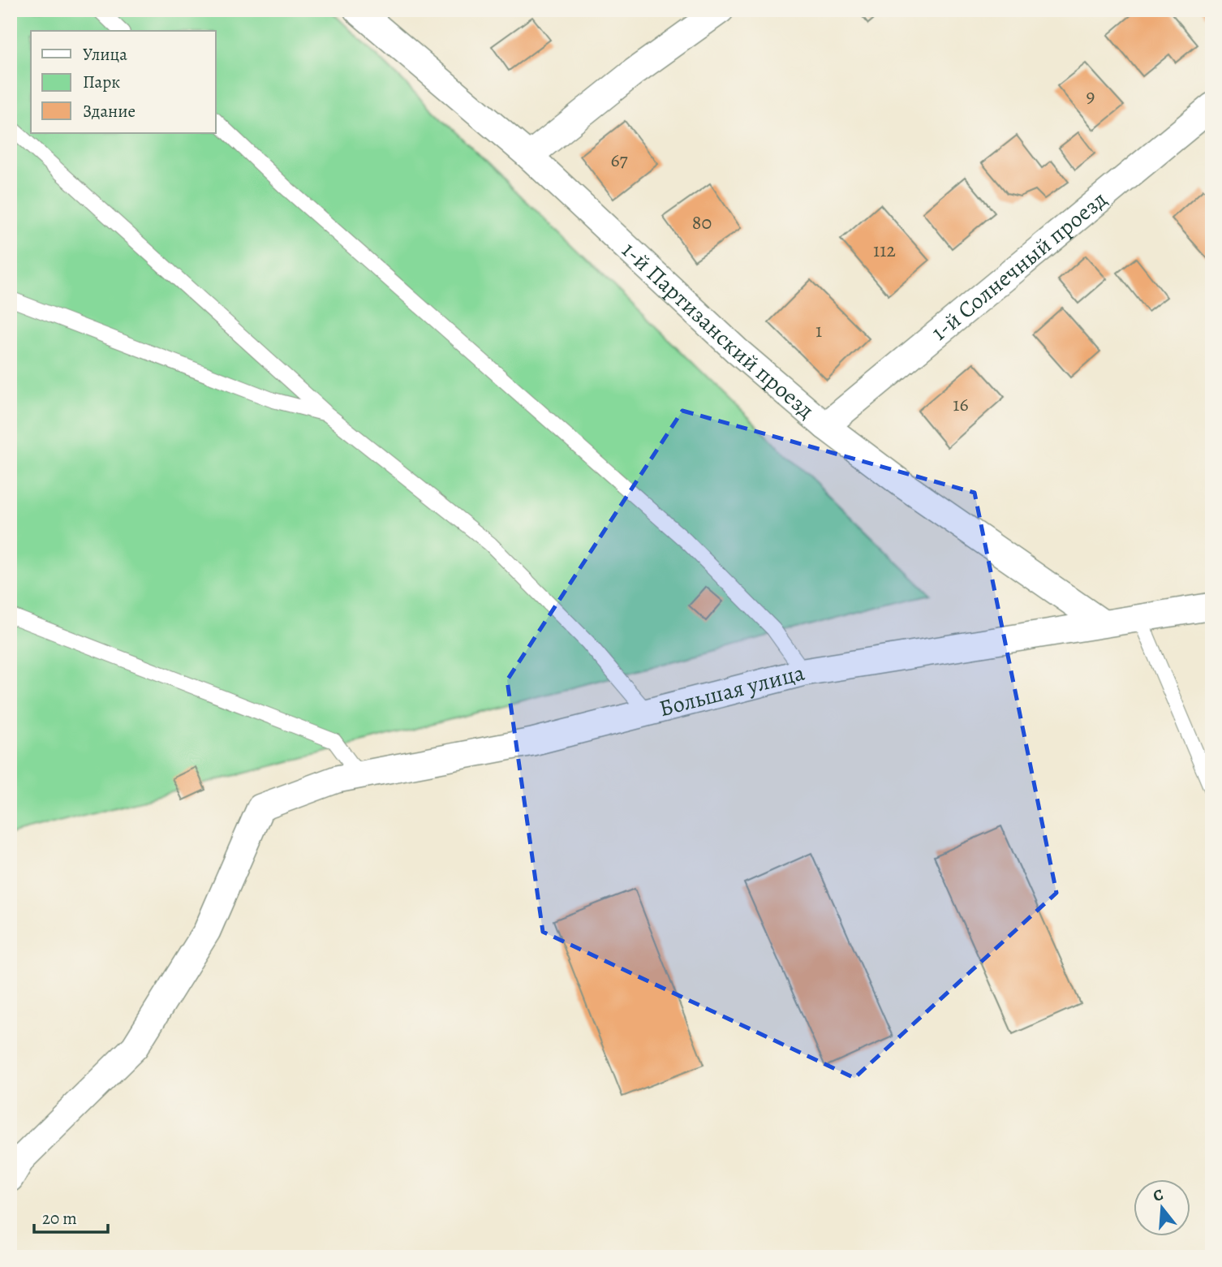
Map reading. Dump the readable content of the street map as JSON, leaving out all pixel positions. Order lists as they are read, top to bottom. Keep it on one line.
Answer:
{"streets":{"street":["1-й Солнечный проезд","1-й Партизанский проезд","Большая улица"]},"crossings":[["1-й Солнечный проезд","1-й Партизанский проезд"],["1-й Партизанский проезд","Большая улица"]],"house_numbers":["9","67","80","112","1","16"],"legend":["Улица","Парк","Здание"],"scale_bar":"20 m","north":"top"}
